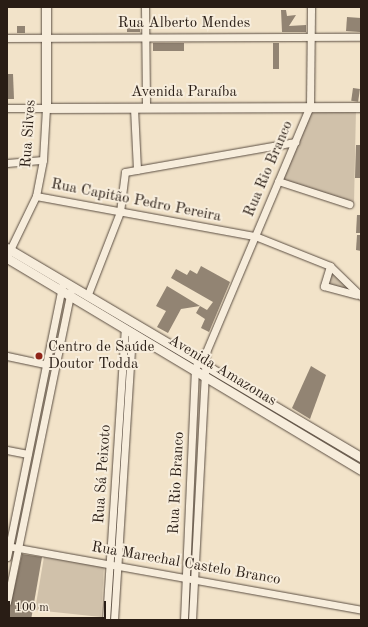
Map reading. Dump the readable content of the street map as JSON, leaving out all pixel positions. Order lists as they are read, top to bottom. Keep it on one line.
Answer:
{"streets":{"street":["Rua Alberto Mendes","Avenida Paraíba","Rua Silves","Rua Rio Branco","Rua Capitão Pedro Pereira","Avenida Amazonas","Rua Sá Peixoto","Rua Marechal Castelo Branco"]},"crossings":[["Rua Alberto Mendes","Rua Silves"],["Avenida Paraíba","Rua Silves"],["Avenida Paraíba","Rua Rio Branco"],["Rua Silves","Rua Capitão Pedro Pereira"],["Rua Silves","Avenida Amazonas"],["Rua Rio Branco","Rua Capitão Pedro Pereira"],["Rua Rio Branco","Avenida Amazonas"],["Rua Rio Branco","Rua Marechal Castelo Branco"],["Avenida Amazonas","Rua Sá Peixoto"],["Rua Sá Peixoto","Rua Marechal Castelo Branco"]],"places":["Centro de Saúde Doutor Todda"],"scale_bar":"100 m"}
